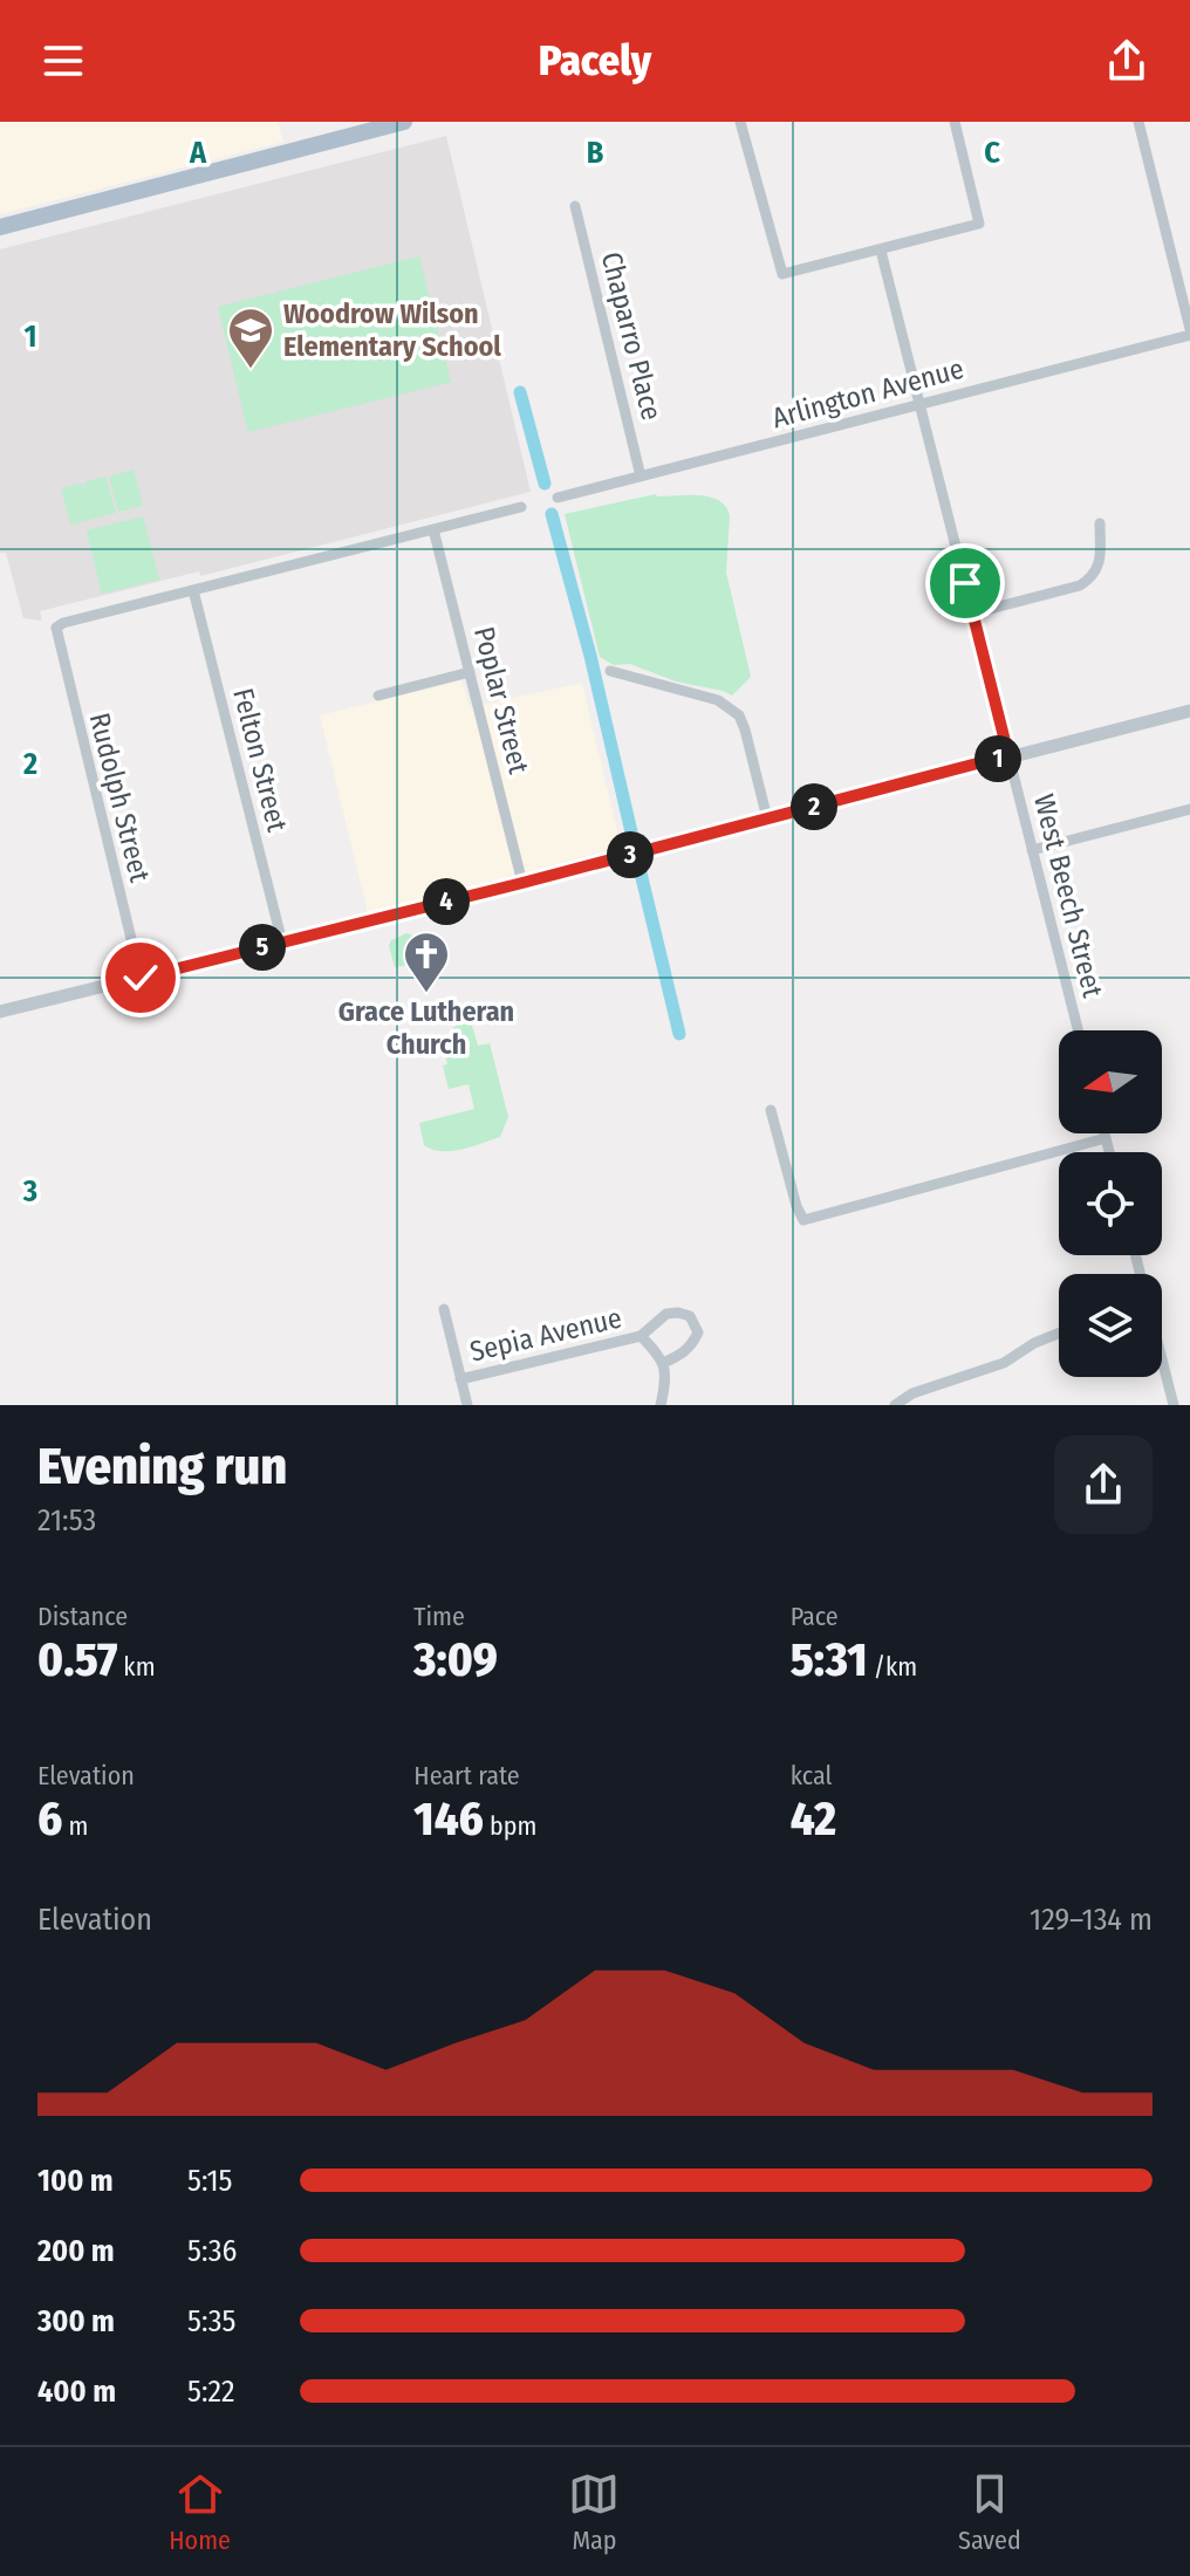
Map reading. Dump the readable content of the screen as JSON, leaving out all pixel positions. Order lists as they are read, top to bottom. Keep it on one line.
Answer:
{"streets":{"street":["Chaparro Place","Arlington Avenue","Poplar Street","Felton Street","Rudolph Street","West Beech Street","Sepia Avenue"]},"crossings":[["Chaparro Place","Arlington Avenue"],["Arlington Avenue","West Beech Street"],["Felton Street","Rudolph Street"]],"places":{"school or university":["Woodrow Wilson Elementary School"],"church":["Grace Lutheran Church"]},"north":"left","page":{"header":"Pacely","pins":["1","2","3","4","5"],"heading":["Evening run","21:53"],"stats":[["Distance","0.57 km"],["Time","3:09"],["Pace","5:31 /km"],["Elevation","6 m"],["Heart rate","146 bpm"],["kcal","42"]],"chart":["Elevation","129–134 m"],"list":[{"name":"100 m","note":"5:15"},{"name":"200 m","note":"5:36"},{"name":"300 m","note":"5:35"},{"name":"400 m","note":"5:22"}],"tabs":["Home","Map","Saved"]},"grid":{"columns":["A","B","C"],"rows":["1","2","3"]}}
